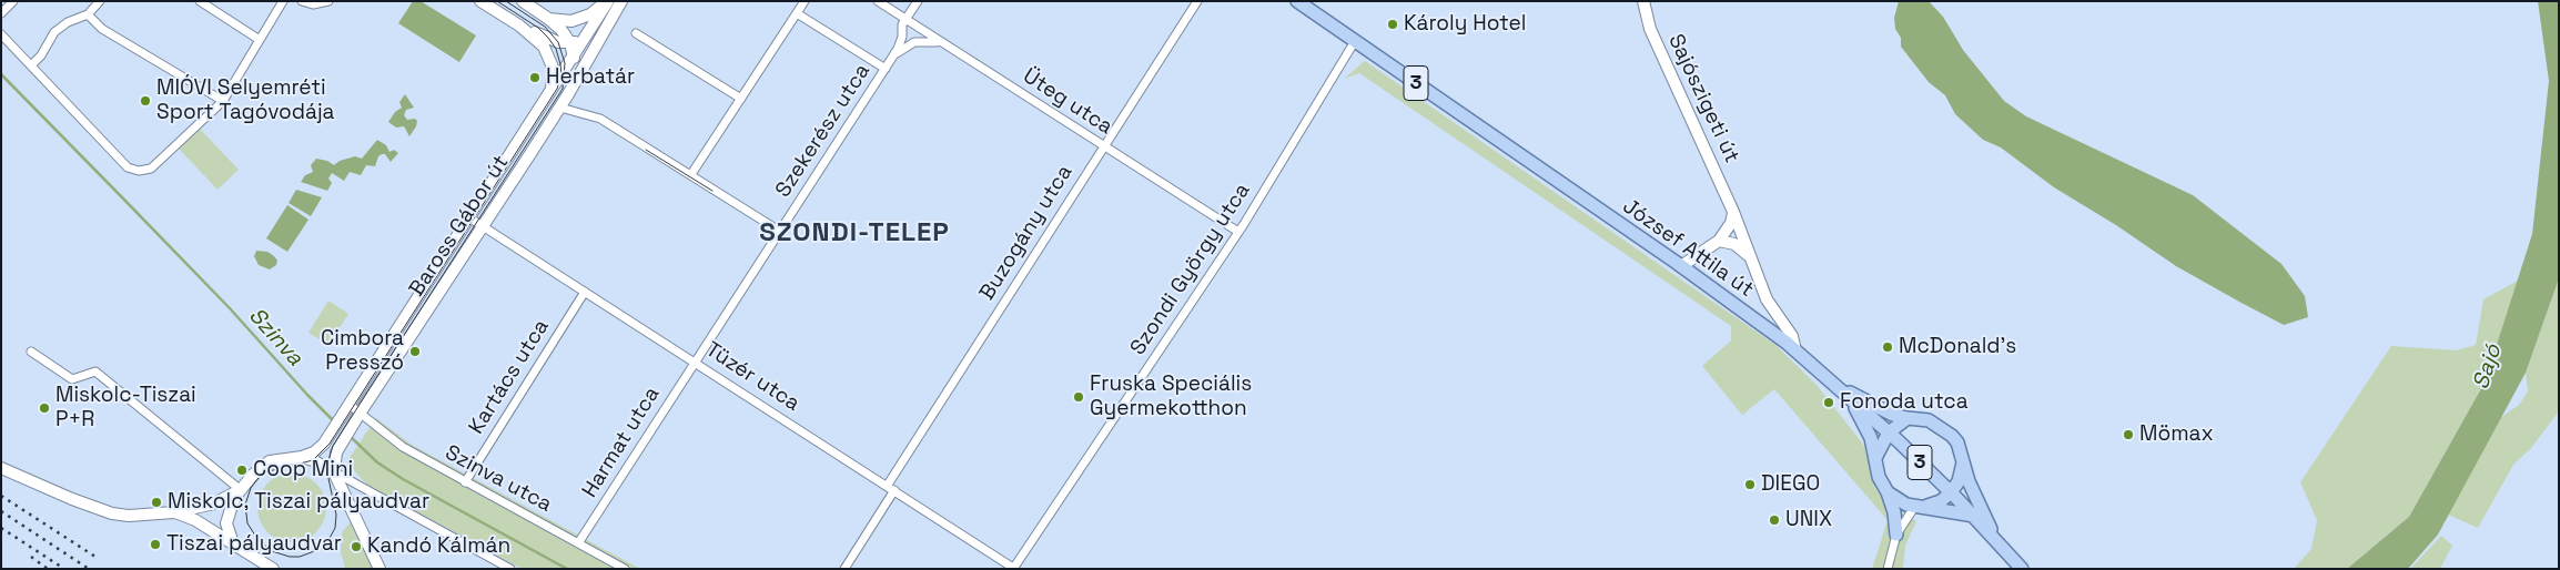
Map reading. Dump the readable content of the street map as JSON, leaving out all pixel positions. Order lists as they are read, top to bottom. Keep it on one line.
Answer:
{"streets":{"main road":["3","József Attila út"],"street":["Sajószigeti út","Üteg utca","Szekerész utca","Baross Gábor út","Buzogány utca","Szondi György utca","Kartács utca","Tüzér utca","Harmat utca","Szinva utca"]},"crossings":[["Sajószigeti út","József Attila út"],["Üteg utca","Szekerész utca"],["Üteg utca","Buzogány utca"],["Üteg utca","Szondi György utca"],["Szekerész utca","Tüzér utca"],["Szekerész utca","Harmat utca"],["Baross Gábor út","Tüzér utca"],["Baross Gábor út","Szinva utca"],["Buzogány utca","Tüzér utca"],["József Attila út","Szondi György utca"],["Szondi György utca","Tüzér utca"],["Kartács utca","Tüzér utca"],["Kartács utca","Szinva utca"],["Tüzér utca","Harmat utca"],["Harmat utca","Szinva utca"]],"districts":["SZONDI-TELEP"],"water":["Szinva","Sajó"],"places":["Károly Hotel","Herbatár","MIÓVI Selyemréti Sport Tagóvodája","McDonald's","Cimbora Presszó","Fruska Speciális Gyermekotthon","Fonoda utca","Miskolc-Tiszai P+R","Mömax","Coop Mini","DIEGO","Miskolc, Tiszai pályaudvar","UNIX","Tiszai pályaudvar","Kandó Kálmán"]}
